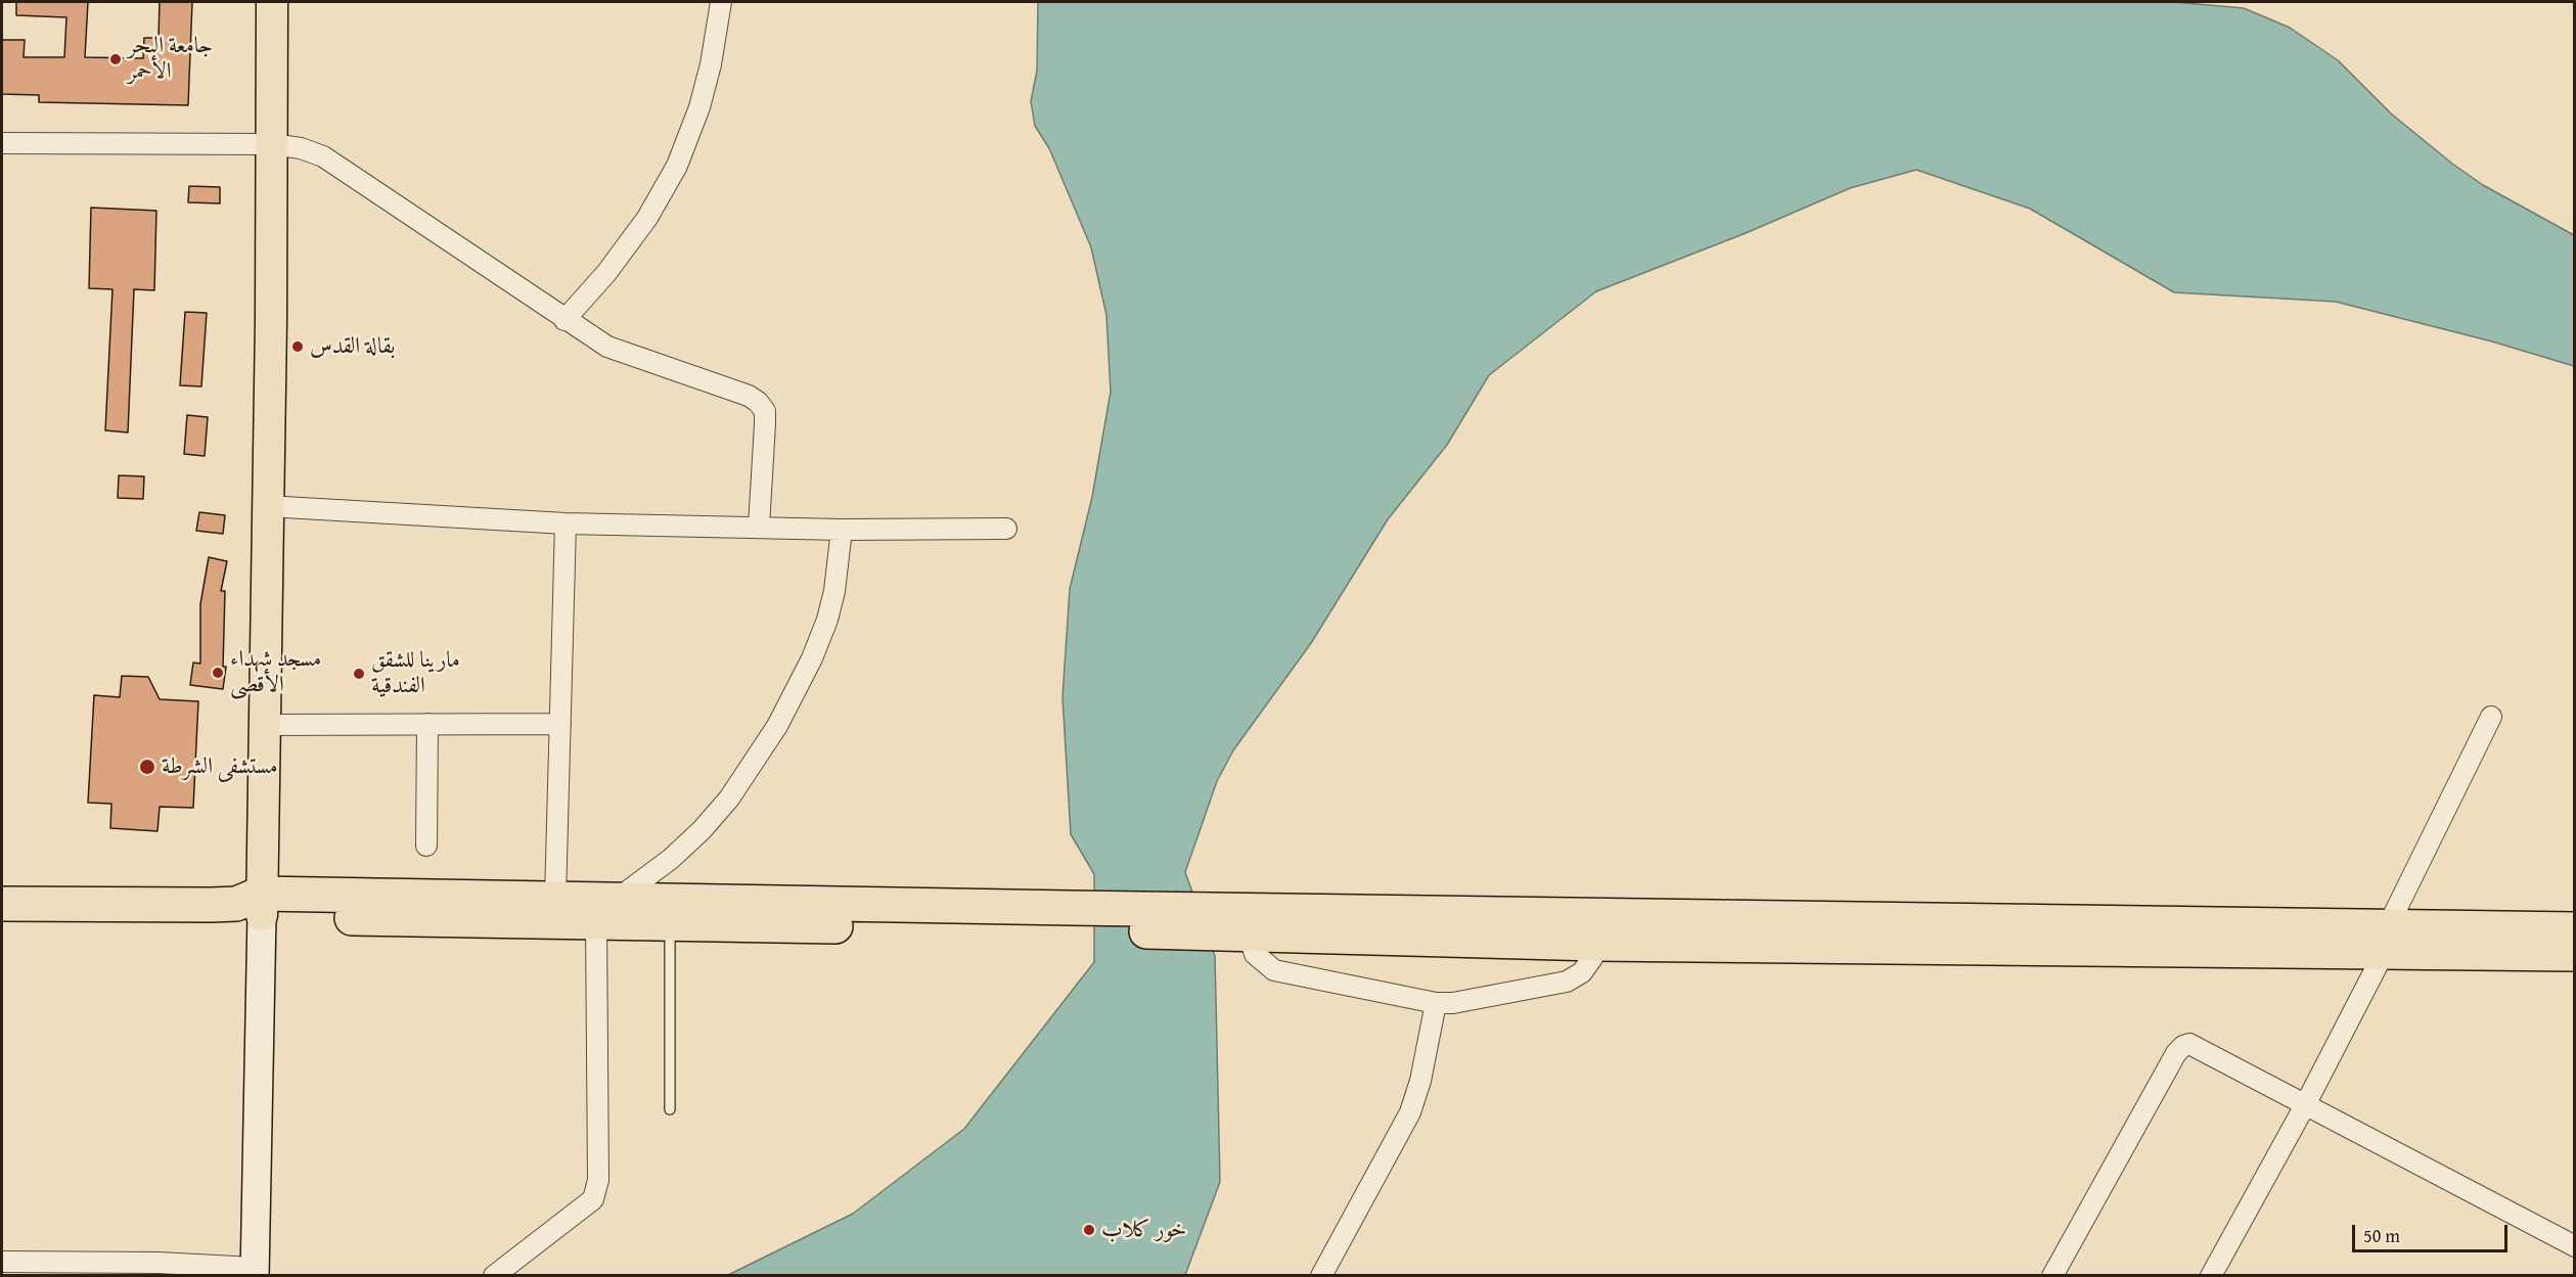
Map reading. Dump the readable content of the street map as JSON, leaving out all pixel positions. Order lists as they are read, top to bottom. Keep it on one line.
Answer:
{"places":["جامعة البحر الأحمر","بقالة القدس","مسجد شهداء الأقصى","مارينا للشقق الفندقية","مستشفى الشرطة","خور كلاب"],"scale_bar":"50 m"}
